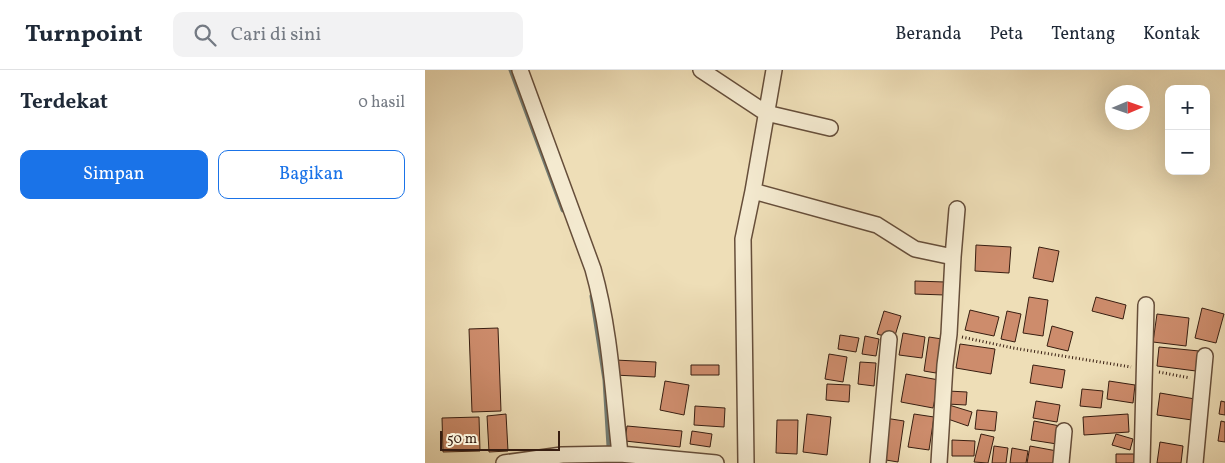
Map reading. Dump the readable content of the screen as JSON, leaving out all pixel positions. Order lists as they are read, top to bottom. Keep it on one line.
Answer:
{"scale_bar":"50 m","north":"right","page":{"header":"Turnpoint","search":"Cari di sini","nav":["Beranda","Peta","Tentang","Kontak"],"heading":["Terdekat","0 hasil"],"map_buttons":["+","−"],"buttons":["Simpan","Bagikan"],"scale":"50 m"}}
